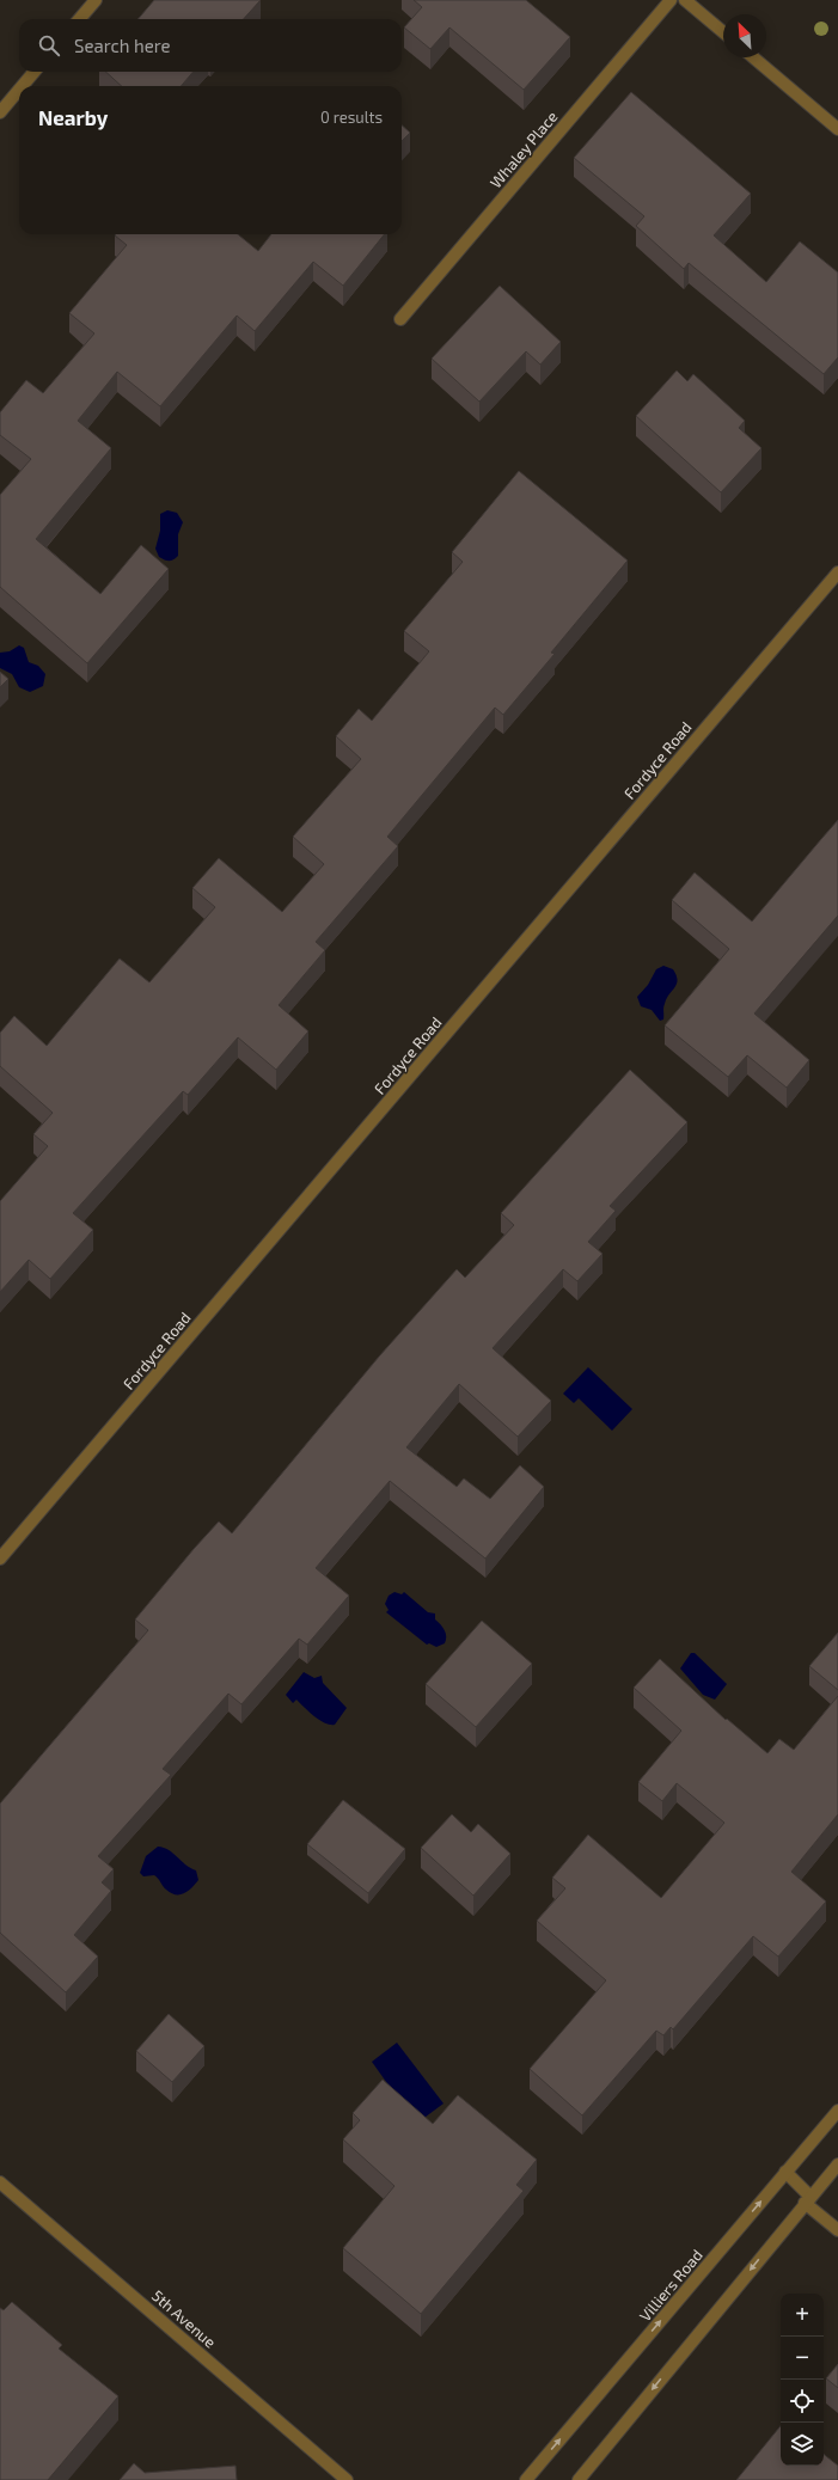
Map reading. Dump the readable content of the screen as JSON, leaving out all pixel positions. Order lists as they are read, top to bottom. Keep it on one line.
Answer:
{"streets":{"street":["Whaley Place","Fordyce Road","Villiers Road","5th Avenue"]},"north":"top left","page":{"search":"Search here","heading":["Nearby","0 results"],"map_buttons":["+","−"]}}
